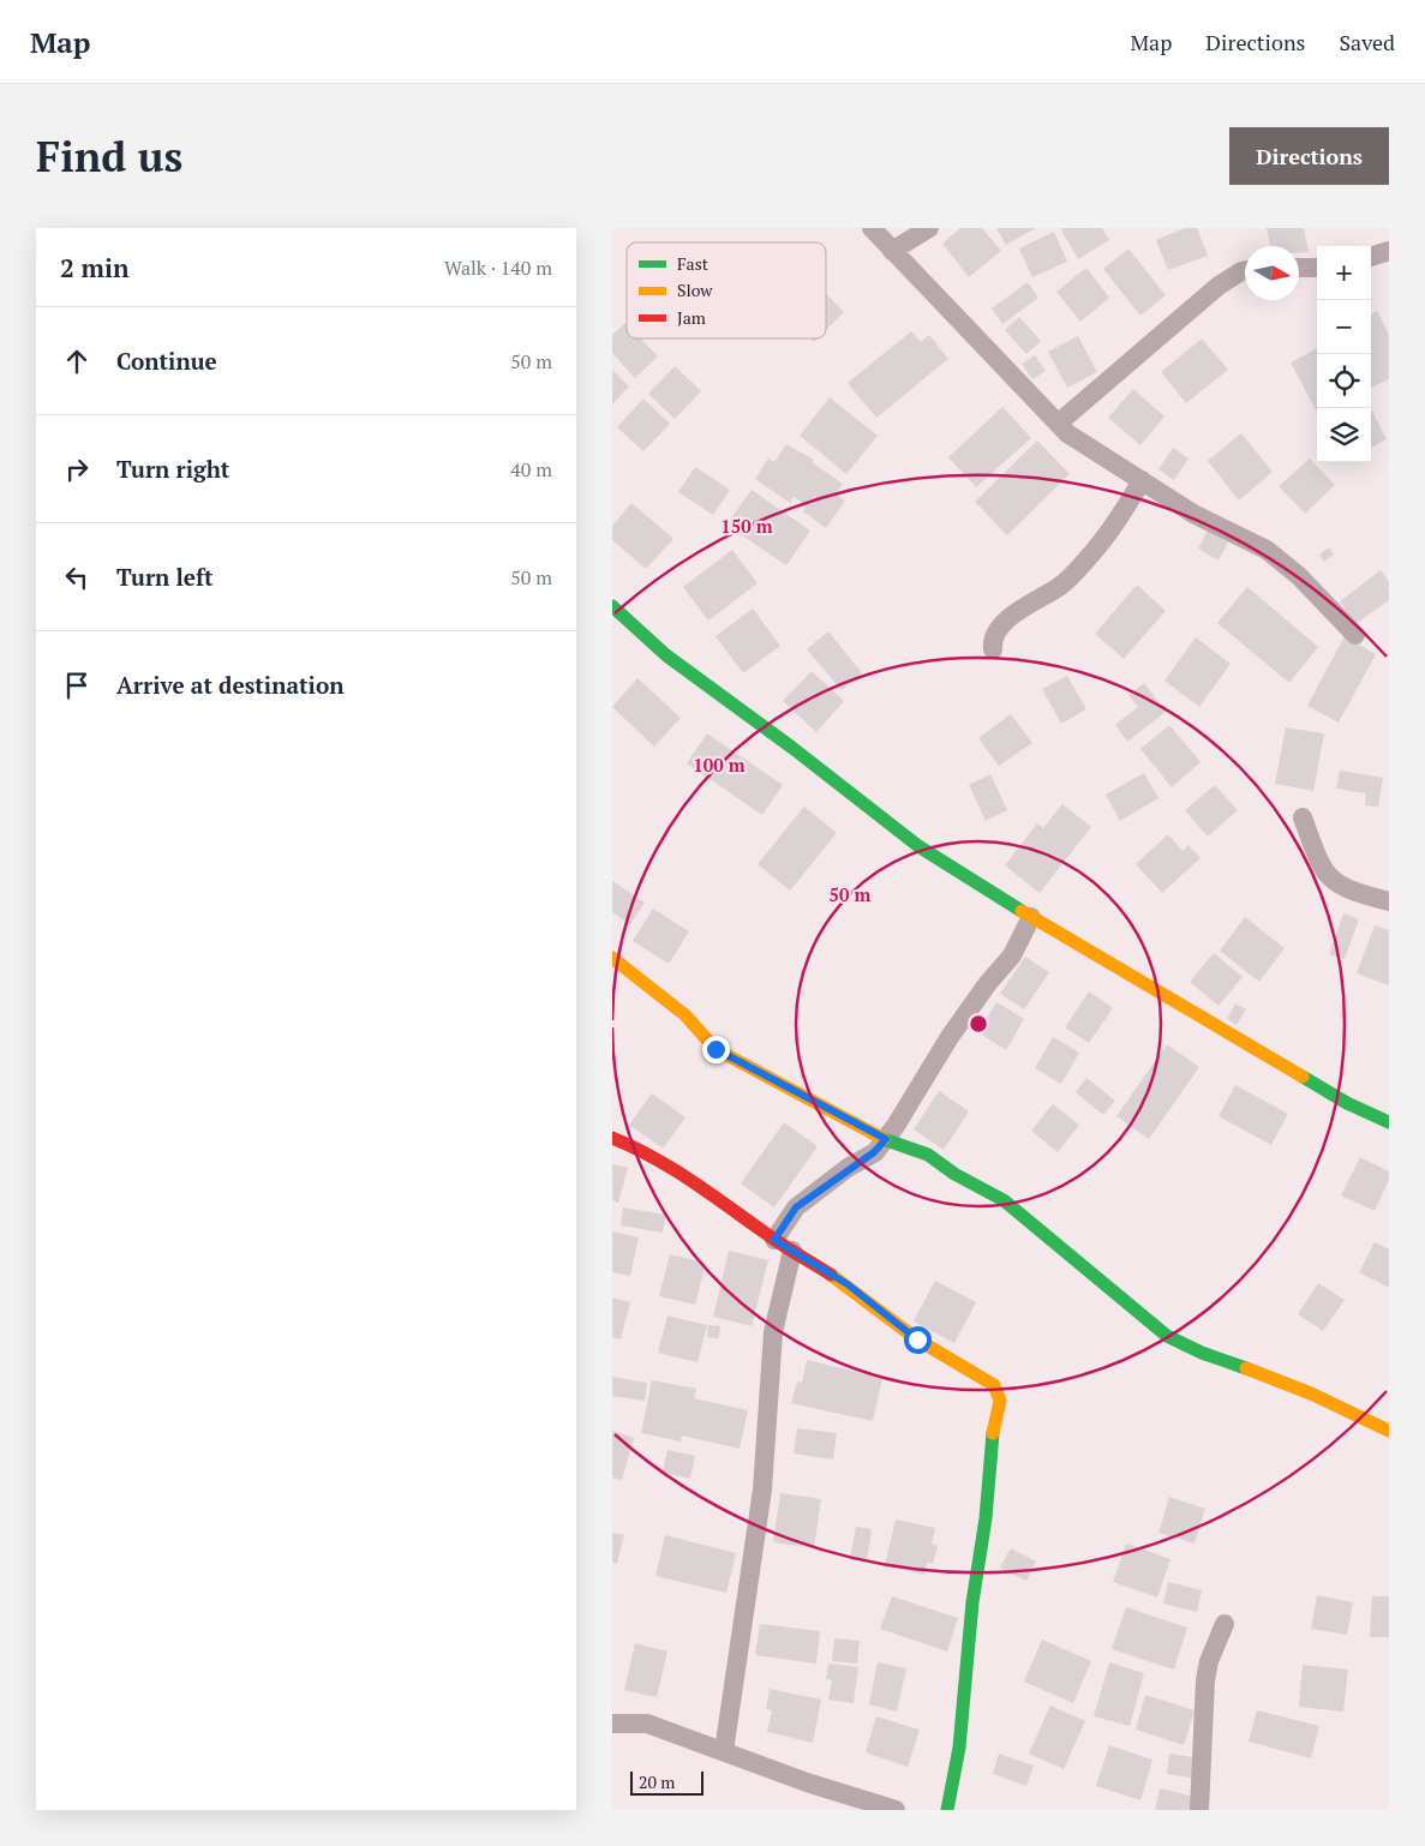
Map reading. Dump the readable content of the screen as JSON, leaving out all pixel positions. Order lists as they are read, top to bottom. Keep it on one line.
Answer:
{"legend":["Fast","Slow","Jam"],"scale_bar":"20 m","north":"right","page":{"header":"Map","nav":["Map","Directions","Saved"],"buttons":"Directions","title":"Find us","heading":["2 min","Walk · 140 m"],"map_buttons":["+","−"],"list":[["Continue","50 m"],["Turn right","40 m"],["Turn left","50 m"],"Arrive at destination"],"scale":"20 m"},"rings":["150 m","100 m","50 m"]}
